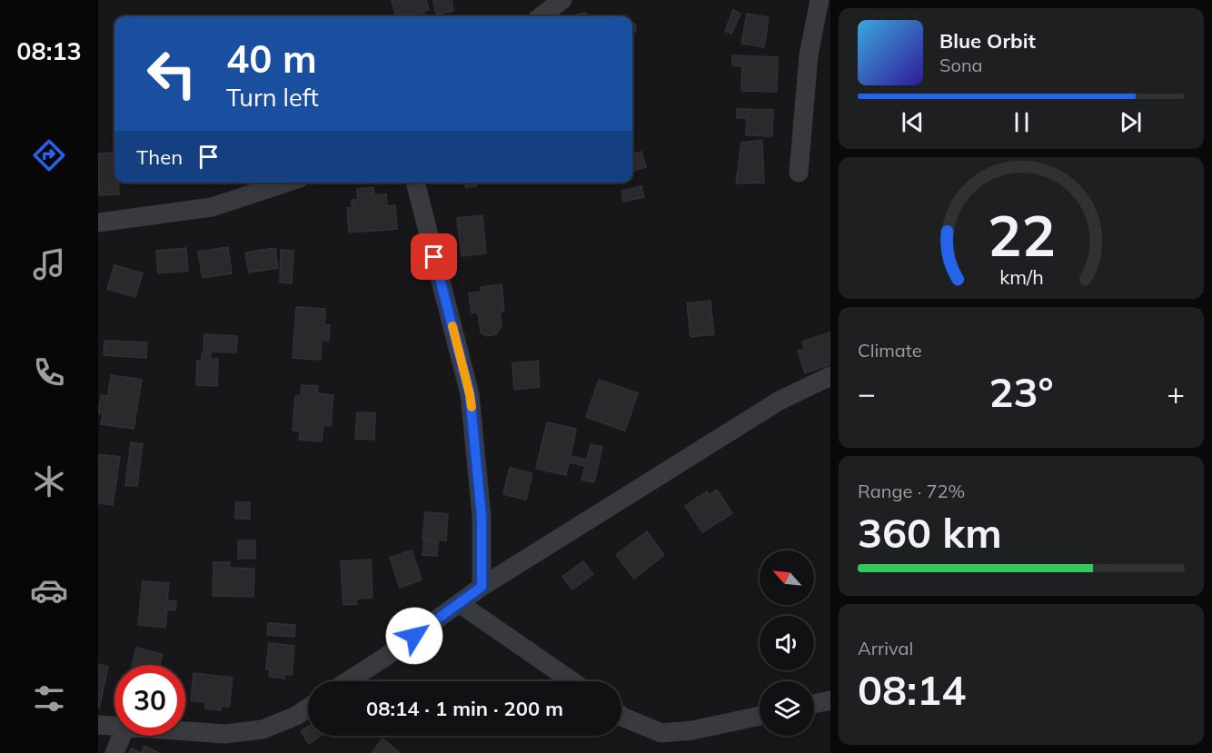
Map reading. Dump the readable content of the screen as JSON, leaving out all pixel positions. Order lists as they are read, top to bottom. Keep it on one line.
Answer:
{"north":"top left","page":{"tabs":"08:13","turn":["40 m","Turn left"],"song":["Blue Orbit","Sona"],"then":"Then","tile":["Climate",["Range · 72%","360 km"],["Arrival","08:14"]],"heat":["−","23°","+"],"limit":"30","trip":"08:14 · 1 min · 200 m","gauge":["22","km/h"]}}
